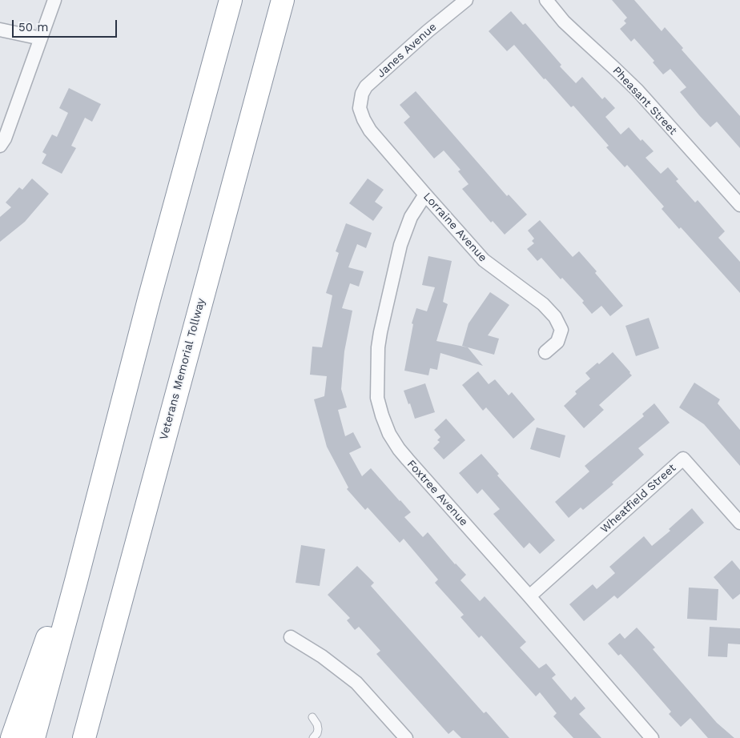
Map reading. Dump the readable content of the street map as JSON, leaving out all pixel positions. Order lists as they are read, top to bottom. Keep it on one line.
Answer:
{"streets":{"highway":["Veterans Memorial Tollway"],"street":["Janes Avenue","Pheasant Street","Lorraine Avenue","Foxtree Avenue","Wheatfield Street"]},"crossings":[["Janes Avenue","Lorraine Avenue"],["Lorraine Avenue","Foxtree Avenue"],["Foxtree Avenue","Wheatfield Street"]],"scale_bar":"50 m"}
